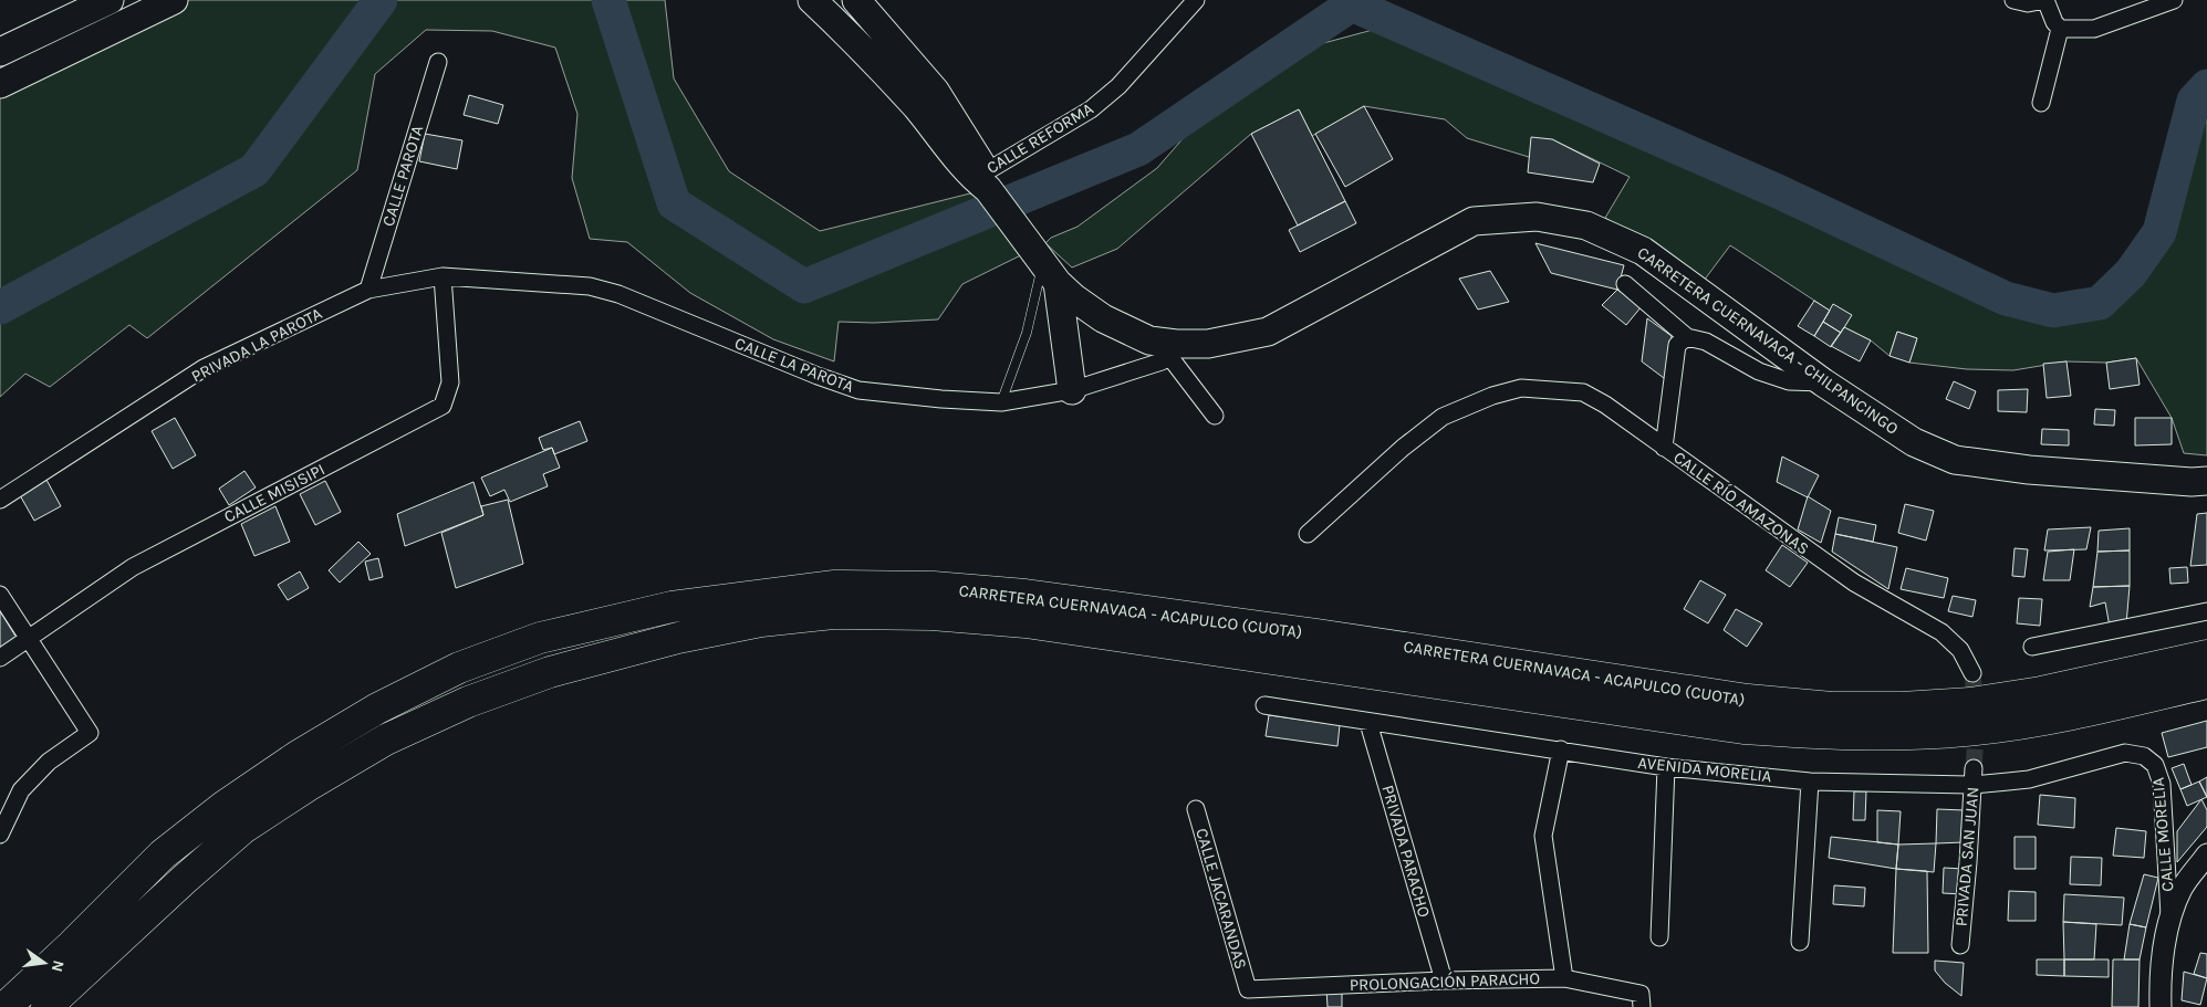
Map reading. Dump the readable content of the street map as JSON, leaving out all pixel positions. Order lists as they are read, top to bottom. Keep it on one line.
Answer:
{"streets":{"highway":["CARRETERA CUERNAVACA - ACAPULCO (CUOTA)"],"main road":["CARRETERA CUERNAVACA - CHILPANCINGO"],"street":["CALLE REFORMA","CALLE PAROTA","PRIVADA LA PAROTA","CALLE LA PAROTA","CALLE MISISIPI","CALLE RÍO AMAZONAS","AVENIDA MORELIA","CALLE MORELIA","PRIVADA PARACHO","PRIVADA SAN JUAN","CALLE JACARANDAS","PROLONGACIÓN PARACHO"]},"crossings":[["CALLE REFORMA","CARRETERA CUERNAVACA - CHILPANCINGO"],["CALLE PAROTA","PRIVADA LA PAROTA"],["CARRETERA CUERNAVACA - CHILPANCINGO","CALLE LA PAROTA"],["PRIVADA LA PAROTA","CALLE LA PAROTA"],["PRIVADA LA PAROTA","CALLE MISISIPI"],["CALLE LA PAROTA","CALLE MISISIPI"],["AVENIDA MORELIA","CALLE MORELIA"],["AVENIDA MORELIA","PRIVADA PARACHO"],["AVENIDA MORELIA","PRIVADA SAN JUAN"],["PRIVADA PARACHO","PROLONGACIÓN PARACHO"],["CALLE JACARANDAS","PROLONGACIÓN PARACHO"]],"north":"right"}
